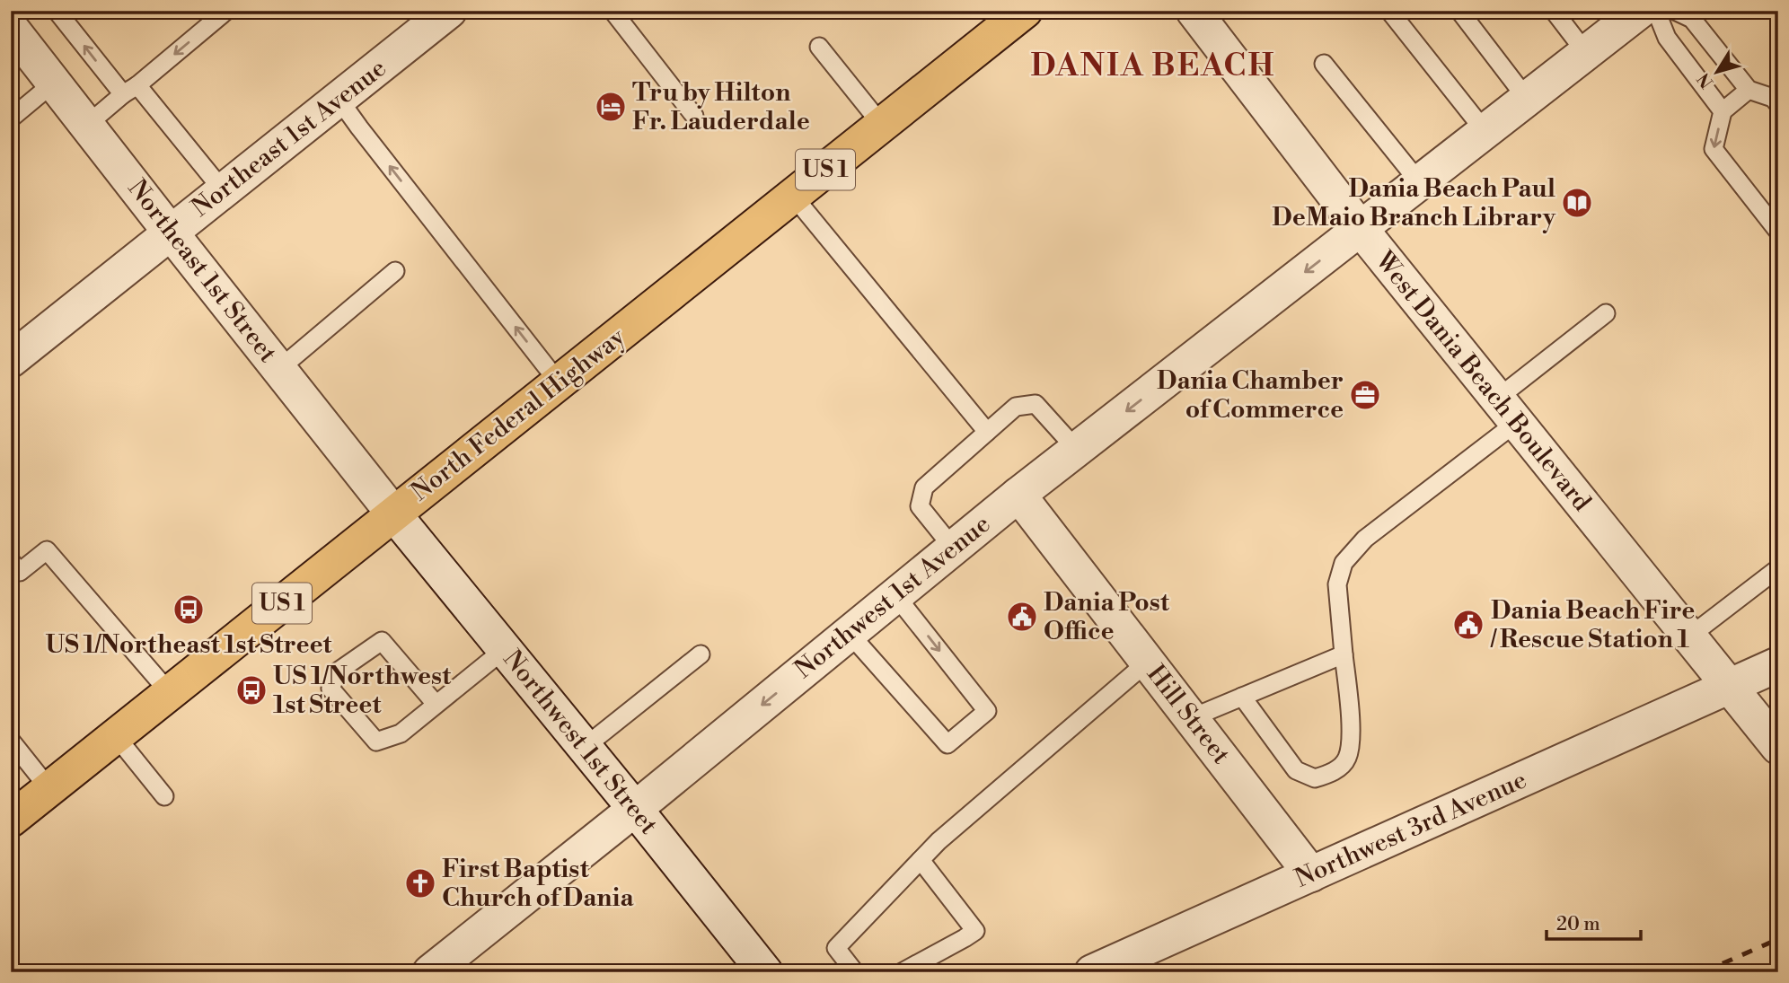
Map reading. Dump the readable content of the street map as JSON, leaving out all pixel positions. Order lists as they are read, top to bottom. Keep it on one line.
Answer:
{"streets":{"main road":["US 1","North Federal Highway"],"street":["Northeast 1st Avenue","Northeast 1st Street","West Dania Beach Boulevard","Northwest 1st Avenue","Hill Street","Northwest 1st Street","Northwest 3rd Avenue"]},"crossings":[["Northeast 1st Avenue","Northeast 1st Street"],["Northeast 1st Street","North Federal Highway"],["Northeast 1st Street","Northwest 1st Street"],["West Dania Beach Boulevard","Northwest 1st Avenue"],["West Dania Beach Boulevard","Northwest 3rd Avenue"],["North Federal Highway","Northwest 1st Street"],["Northwest 1st Avenue","Hill Street"],["Northwest 1st Avenue","Northwest 1st Street"],["Hill Street","Northwest 3rd Avenue"]],"one_way":["Northwest 1st Avenue"],"districts":["DANIA BEACH"],"places":{"hotel":["Tru by Hilton Fr. Lauderdale"],"library":["Dania Beach Paul DeMaio Branch Library"],"office":["Dania Chamber of Commerce"],"bus stop":["US 1/Northeast 1st Street","US 1/Northwest 1st Street"],"public building":["Dania Post Office","Dania Beach Fire / Rescue Station 1"],"church":["First Baptist Church of Dania"]},"scale_bar":"20 m","north":"bottom left"}
